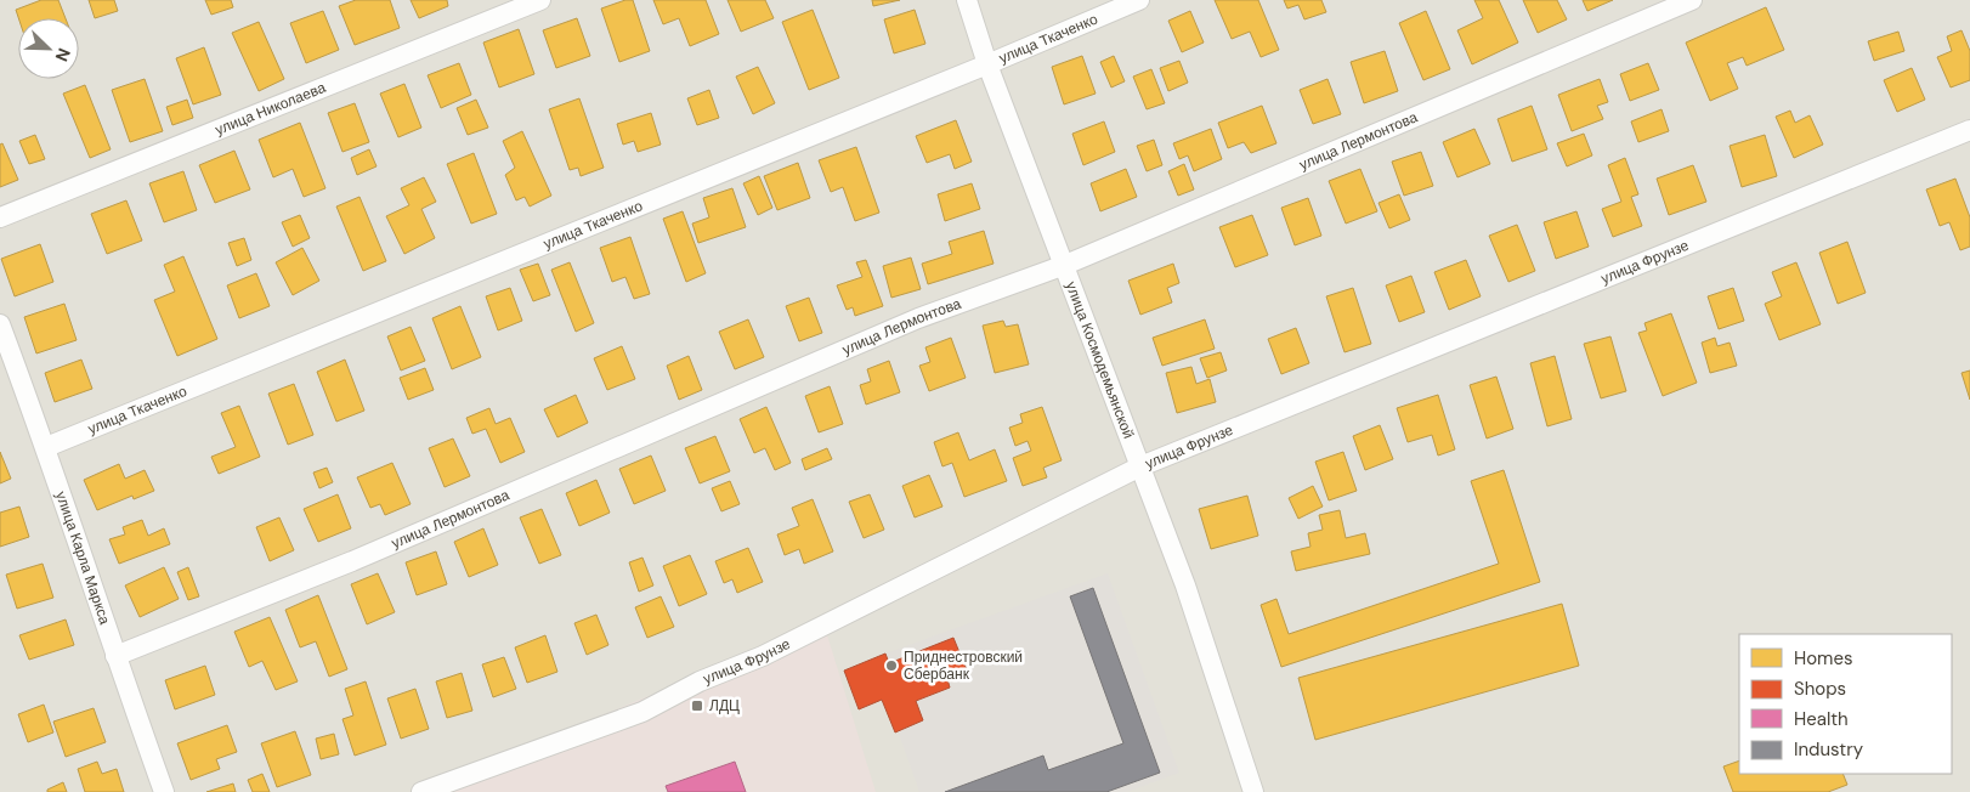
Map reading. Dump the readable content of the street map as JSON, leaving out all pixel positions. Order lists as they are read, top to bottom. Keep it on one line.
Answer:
{"streets":{"street":["улица Ткаченко","улица Николаева","улица Лермонтова","улица Фрунзе","улица Космодемьянской","улица Карла Маркса"]},"crossings":[["улица Ткаченко","улица Космодемьянской"],["улица Ткаченко","улица Карла Маркса"],["улица Лермонтова","улица Космодемьянской"],["улица Лермонтова","улица Карла Маркса"],["улица Фрунзе","улица Космодемьянской"]],"places":{"other":["Приднестровский Сбербанк"],"transit":["ЛДЦ"]},"legend":["Homes","Shops","Health","Industry"],"north":"bottom right"}
